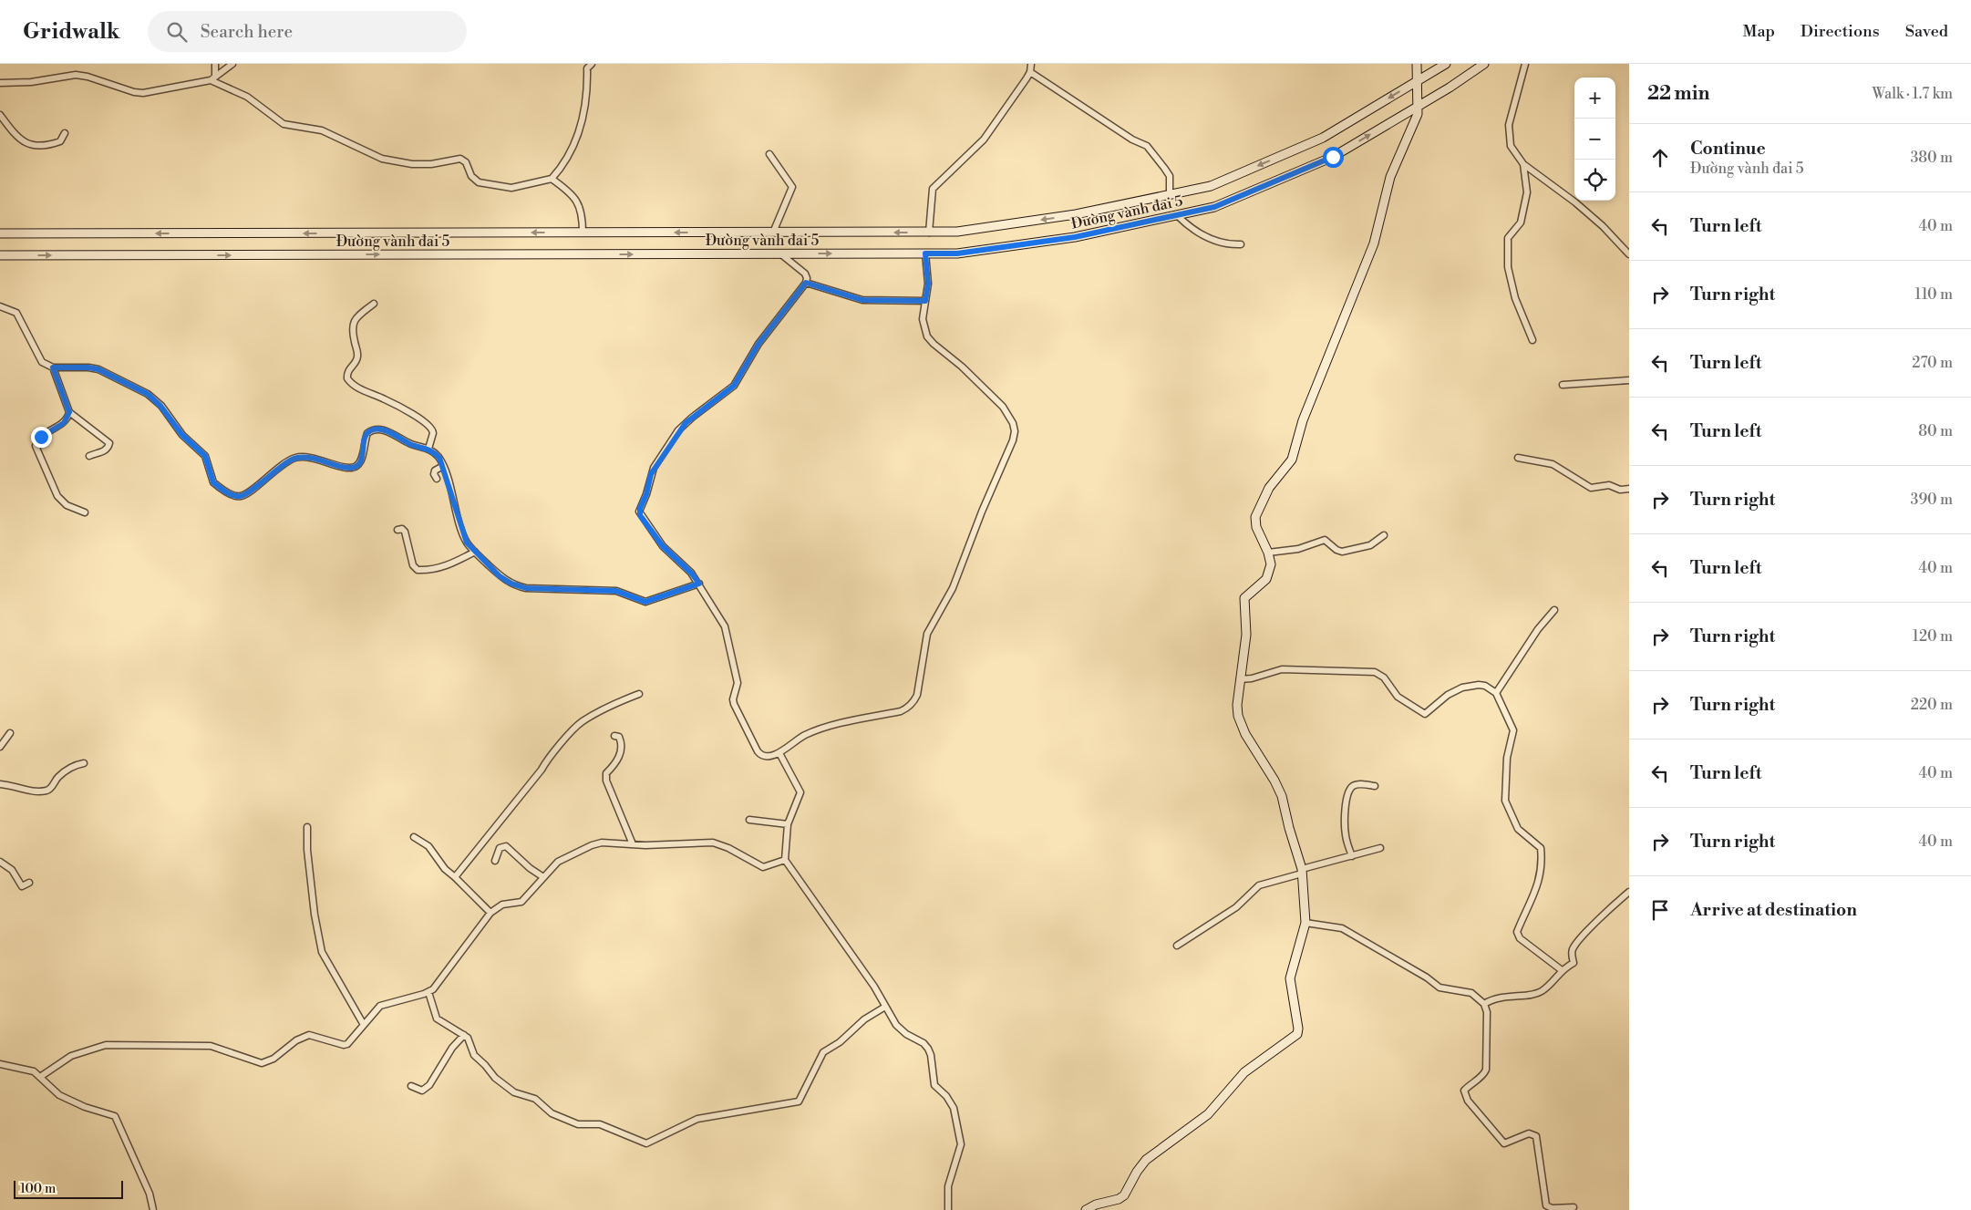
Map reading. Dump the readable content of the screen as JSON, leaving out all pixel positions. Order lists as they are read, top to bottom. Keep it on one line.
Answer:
{"streets":{"main road":["Đường vành đai 5"]},"scale_bar":"100 m","page":{"header":"Gridwalk","search":"Search here","nav":["Map","Directions","Saved"],"heading":["22 min","Walk · 1.7 km"],"map_buttons":["+","−"],"list":[["Continue","Đường vành đai 5","380 m"],["Turn left","40 m"],["Turn right","110 m"],["Turn left","270 m"],["Turn left","80 m"],["Turn right","390 m"],["Turn left","40 m"],["Turn right","120 m"],["Turn right","220 m"],["Turn left","40 m"],["Turn right","40 m"],"Arrive at destination"],"scale":"100 m"}}
